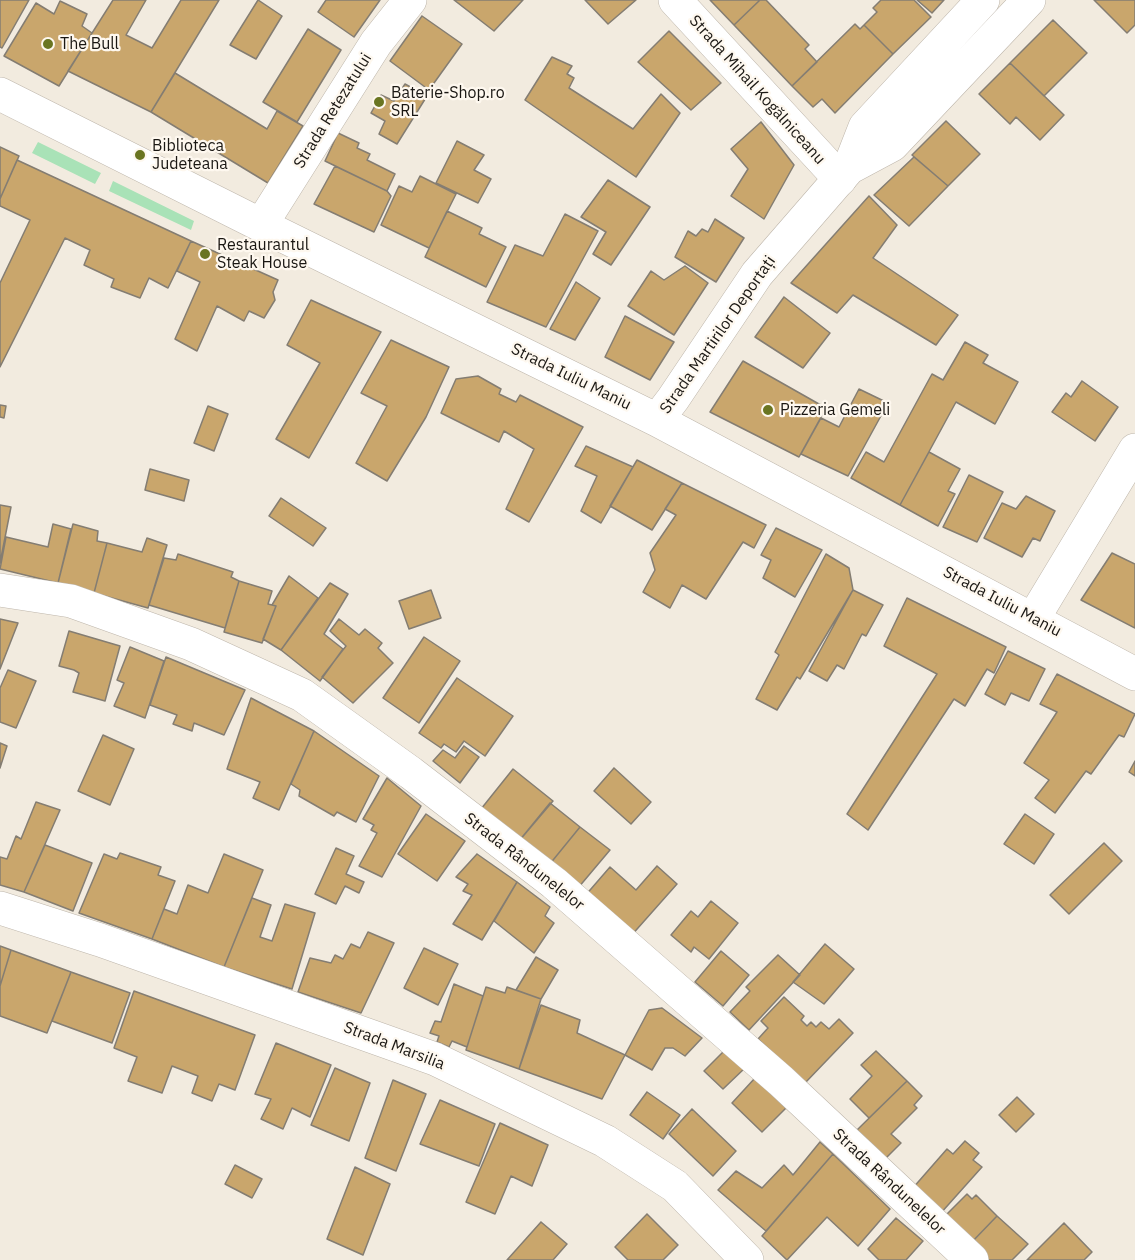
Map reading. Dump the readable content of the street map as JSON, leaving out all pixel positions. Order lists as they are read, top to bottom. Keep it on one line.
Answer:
{"streets":{"street":["Strada Mihail Kogălniceanu","Strada Retezatului","Strada Martirilor Deportați","Strada Iuliu Maniu","Strada Rândunelelor","Strada Marsilia"]},"crossings":[["Strada Mihail Kogălniceanu","Strada Martirilor Deportați"],["Strada Retezatului","Strada Iuliu Maniu"],["Strada Martirilor Deportați","Strada Iuliu Maniu"]],"places":["The Bull","Baterie-Shop.ro SRL","Biblioteca Judeteana","Restaurantul Steak House","Pizzeria Gemeli"]}
